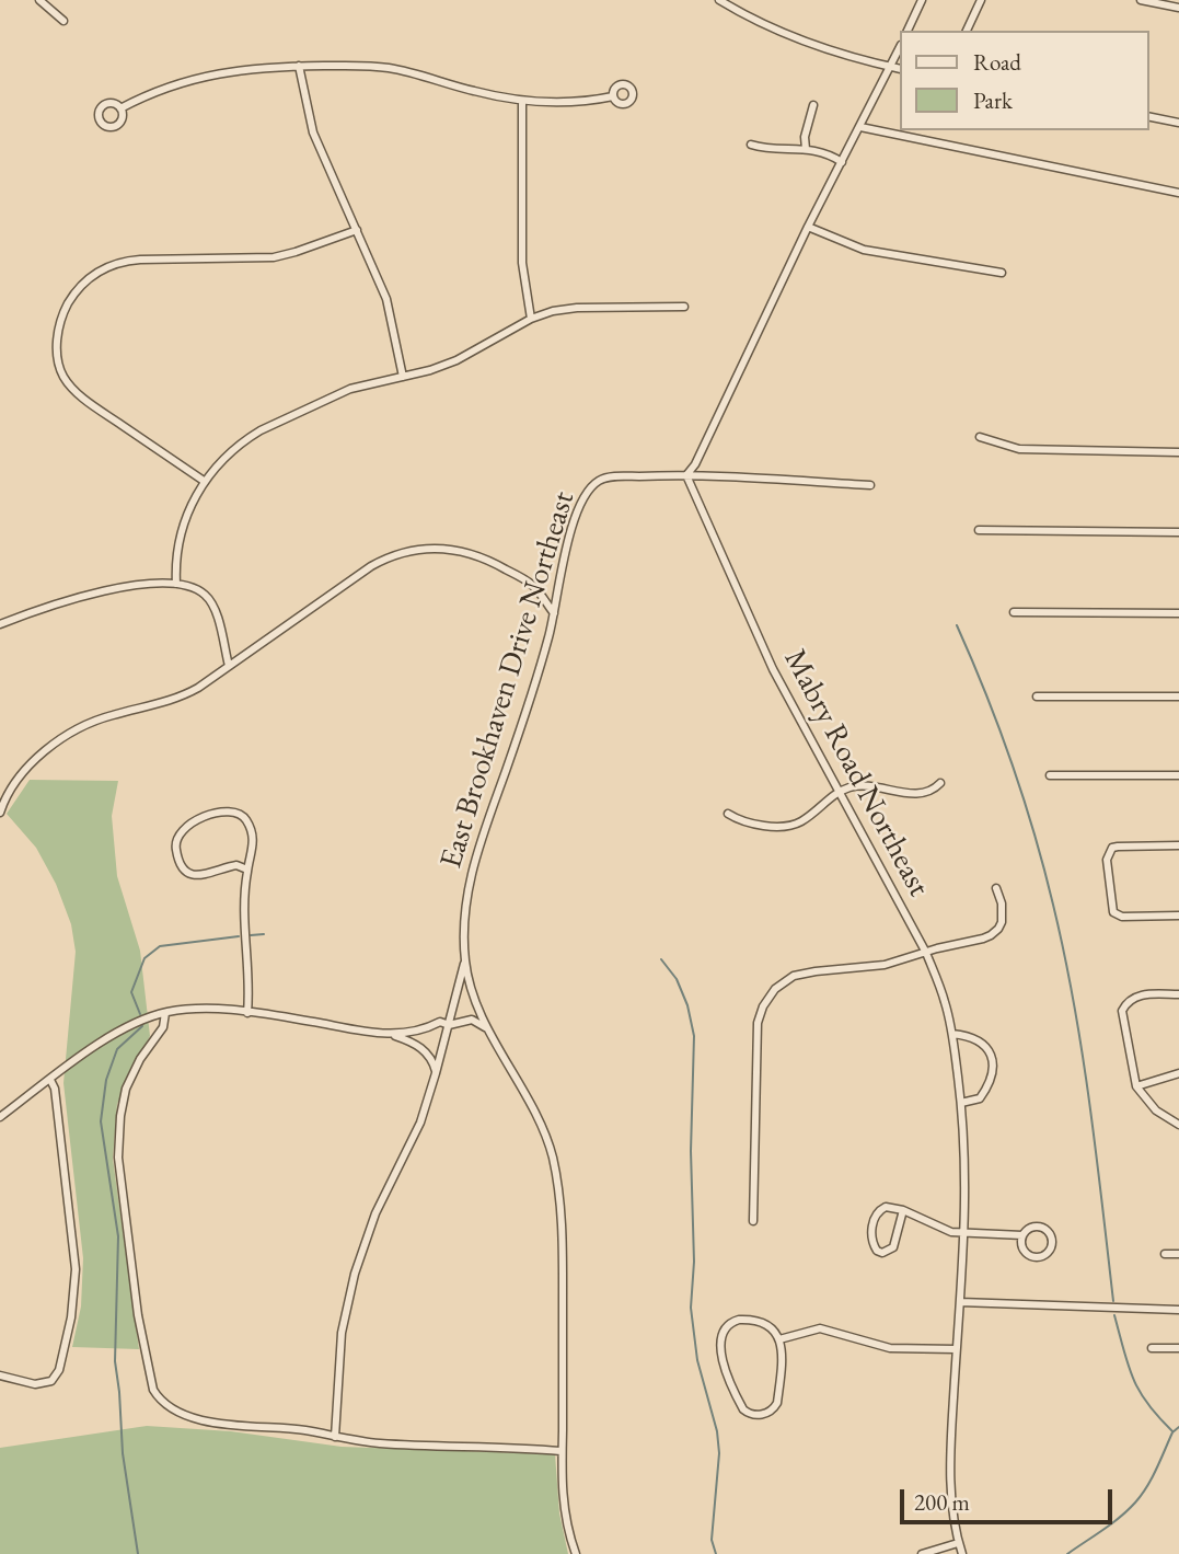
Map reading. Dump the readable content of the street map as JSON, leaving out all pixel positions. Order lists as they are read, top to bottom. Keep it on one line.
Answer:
{"streets":{"street":["East Brookhaven Drive Northeast","Mabry Road Northeast"]},"crossings":[["East Brookhaven Drive Northeast","Mabry Road Northeast"]],"legend":["Road","Park"],"scale_bar":"200 m"}
